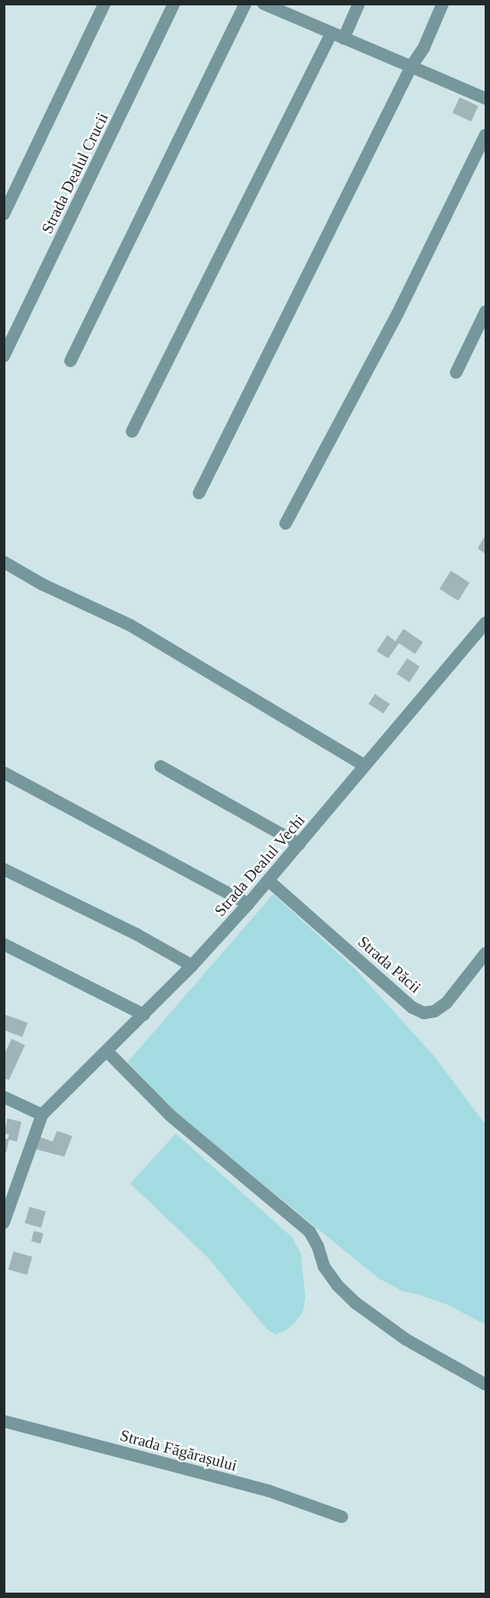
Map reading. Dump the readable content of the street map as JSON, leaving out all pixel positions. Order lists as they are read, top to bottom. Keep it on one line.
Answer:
{"streets":{"street":["Strada Dealul Crucii","Strada Dealul Vechi","Strada Păcii","Strada Făgărașului"]},"crossings":[["Strada Dealul Vechi","Strada Păcii"]]}
